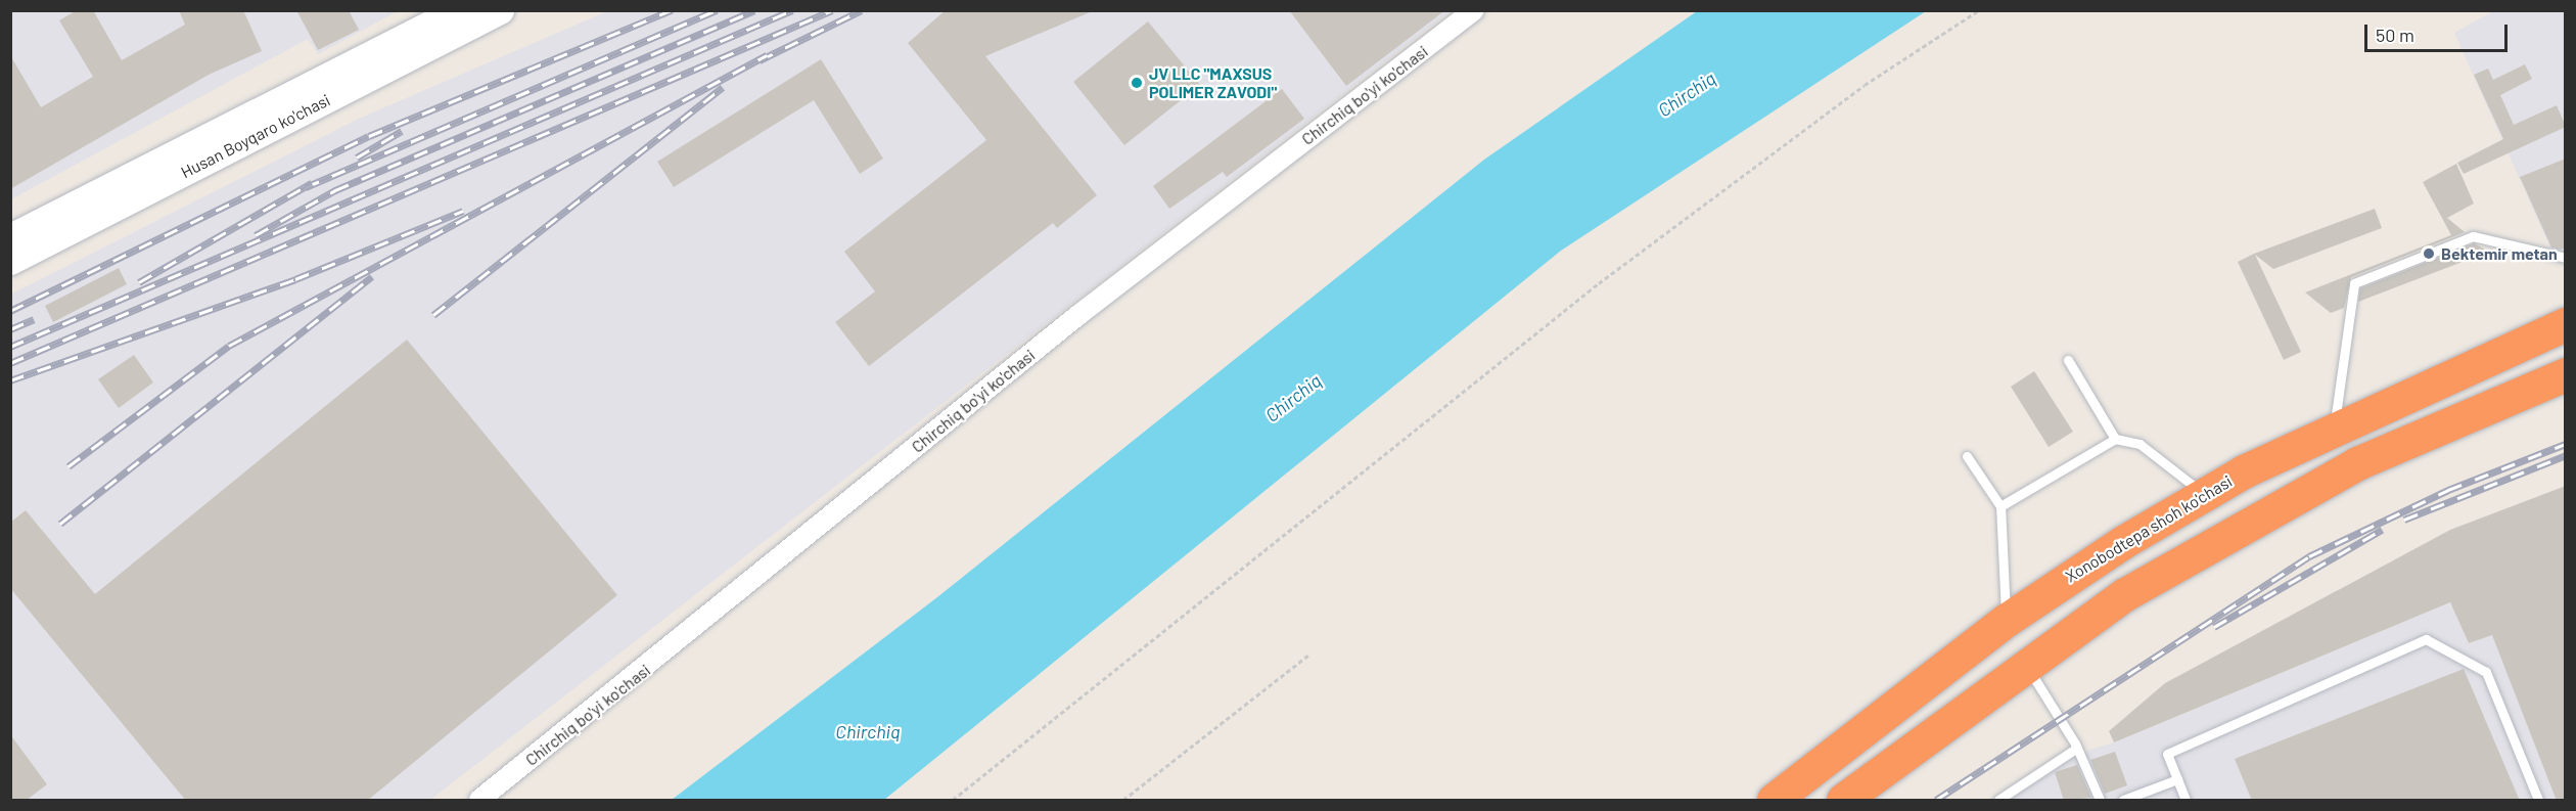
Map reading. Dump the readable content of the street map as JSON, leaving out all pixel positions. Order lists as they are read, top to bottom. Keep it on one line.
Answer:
{"streets":{"highway":["Xonobodtepa shoh ko'chasi"],"main road":["Husan Boyqaro ko'chasi"],"street":["Chirchiq bo'yi ko'chasi"]},"water":["Chirchiq"],"places":["JV LLC \"MAXSUS POLIMER ZAVODI\"","Bektemir metan"],"scale_bar":"50 m"}
